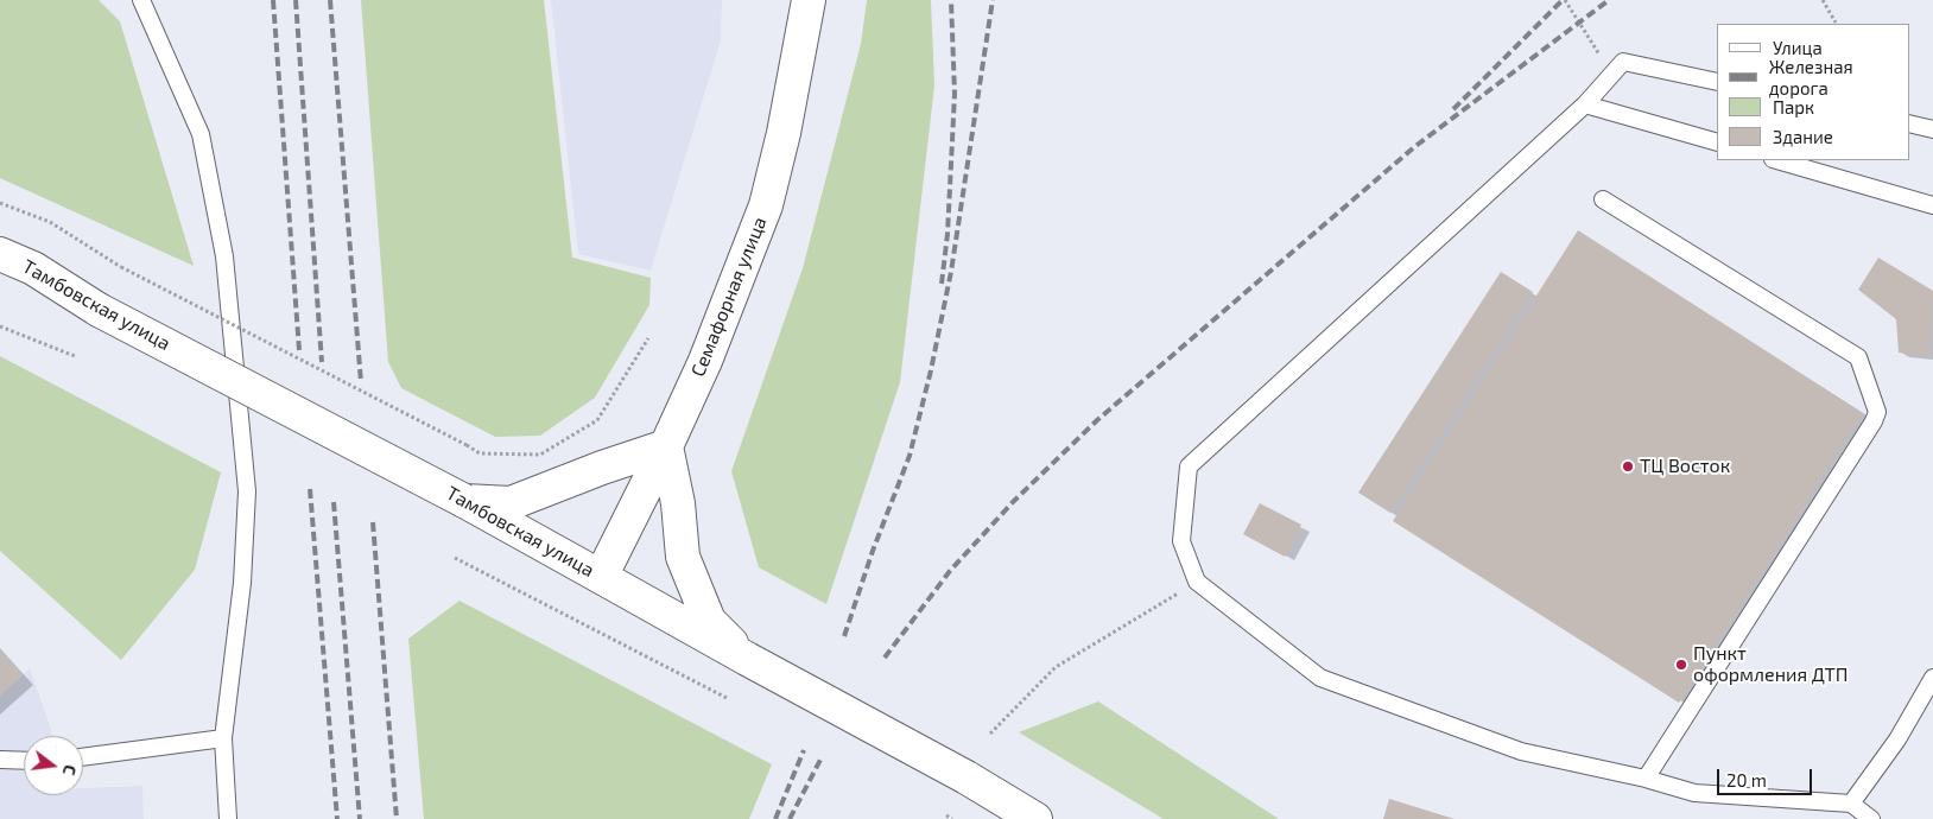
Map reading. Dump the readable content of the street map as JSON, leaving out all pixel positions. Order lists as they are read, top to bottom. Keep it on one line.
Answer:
{"streets":{"main road":["Семафорная улица","Тамбовская улица"]},"crossings":[["Семафорная улица","Тамбовская улица"]],"places":["ТЦ Восток","Пункт оформления ДТП"],"legend":["Улица","Железная дорога","Парк","Здание"],"scale_bar":"20 m","north":"right"}
